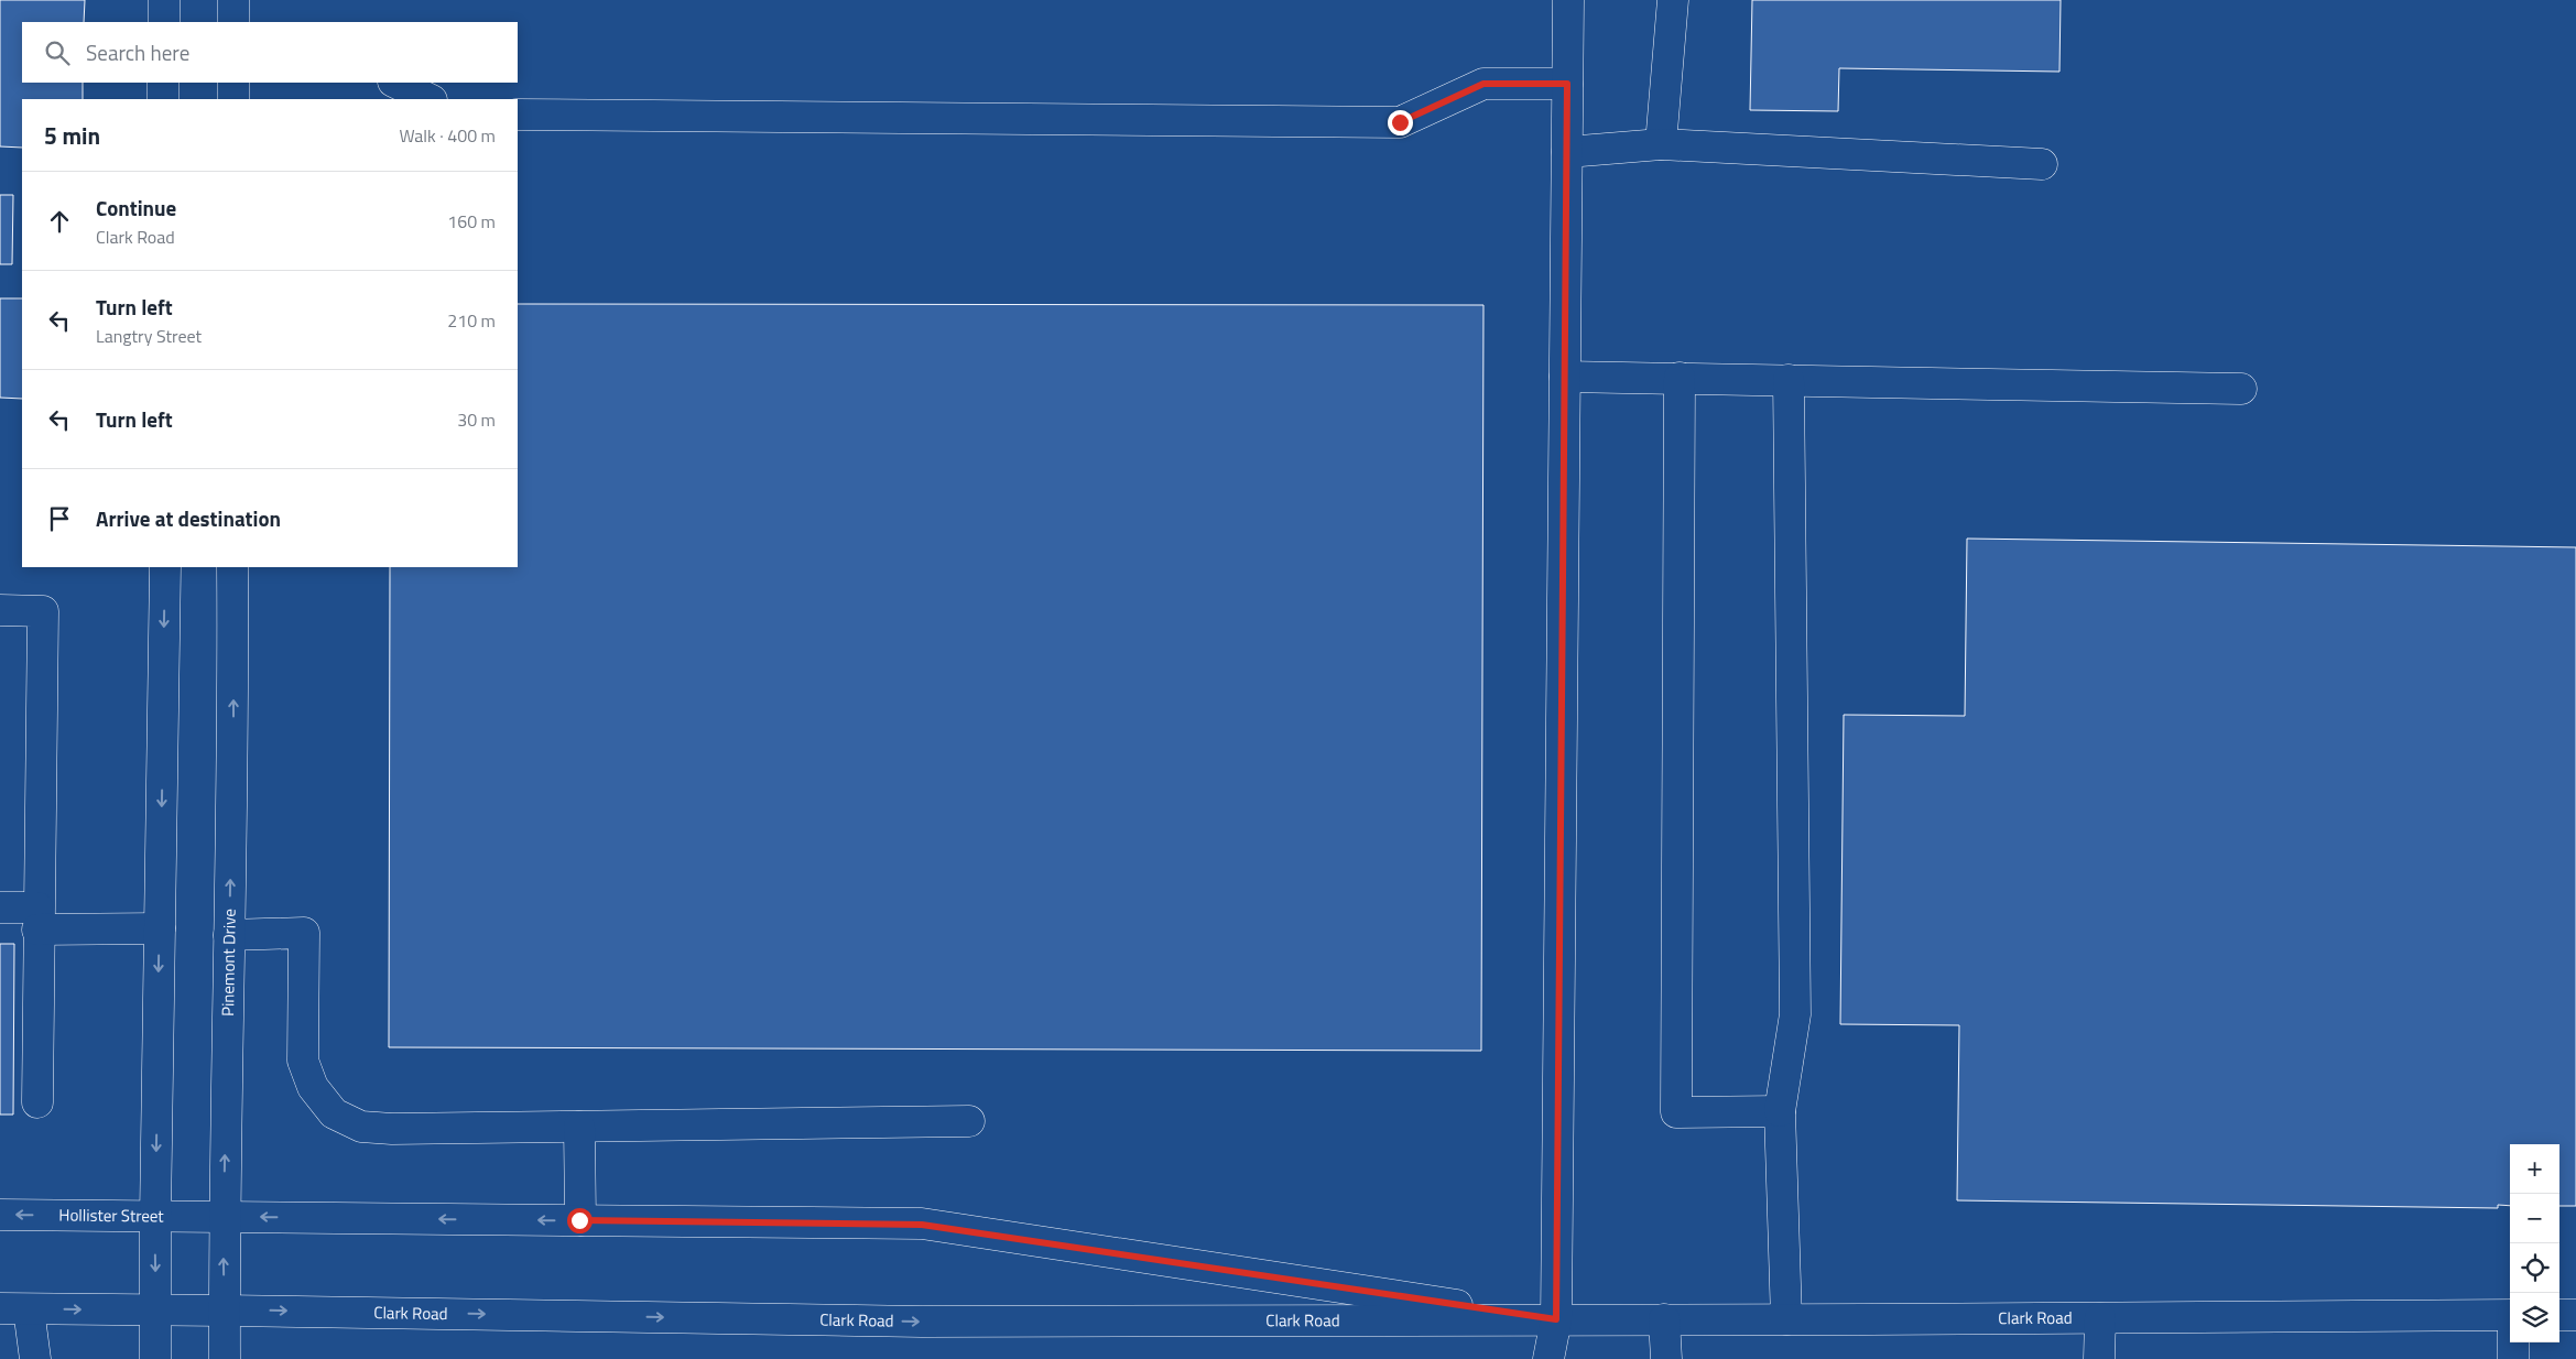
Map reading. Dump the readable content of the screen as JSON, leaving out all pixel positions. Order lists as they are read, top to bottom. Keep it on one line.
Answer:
{"streets":{"street":["Pinemont Drive","Hollister Street","Clark Road"]},"crossings":[["Pinemont Drive","Hollister Street"],["Pinemont Drive","Clark Road"],["Hollister Street","Clark Road"]],"page":{"search":"Search here","heading":["5 min","Walk · 400 m"],"list":[["Continue","Clark Road","160 m"],["Turn left","Langtry Street","210 m"],["Turn left","30 m"],"Arrive at destination"],"map_buttons":["+","−"]}}
